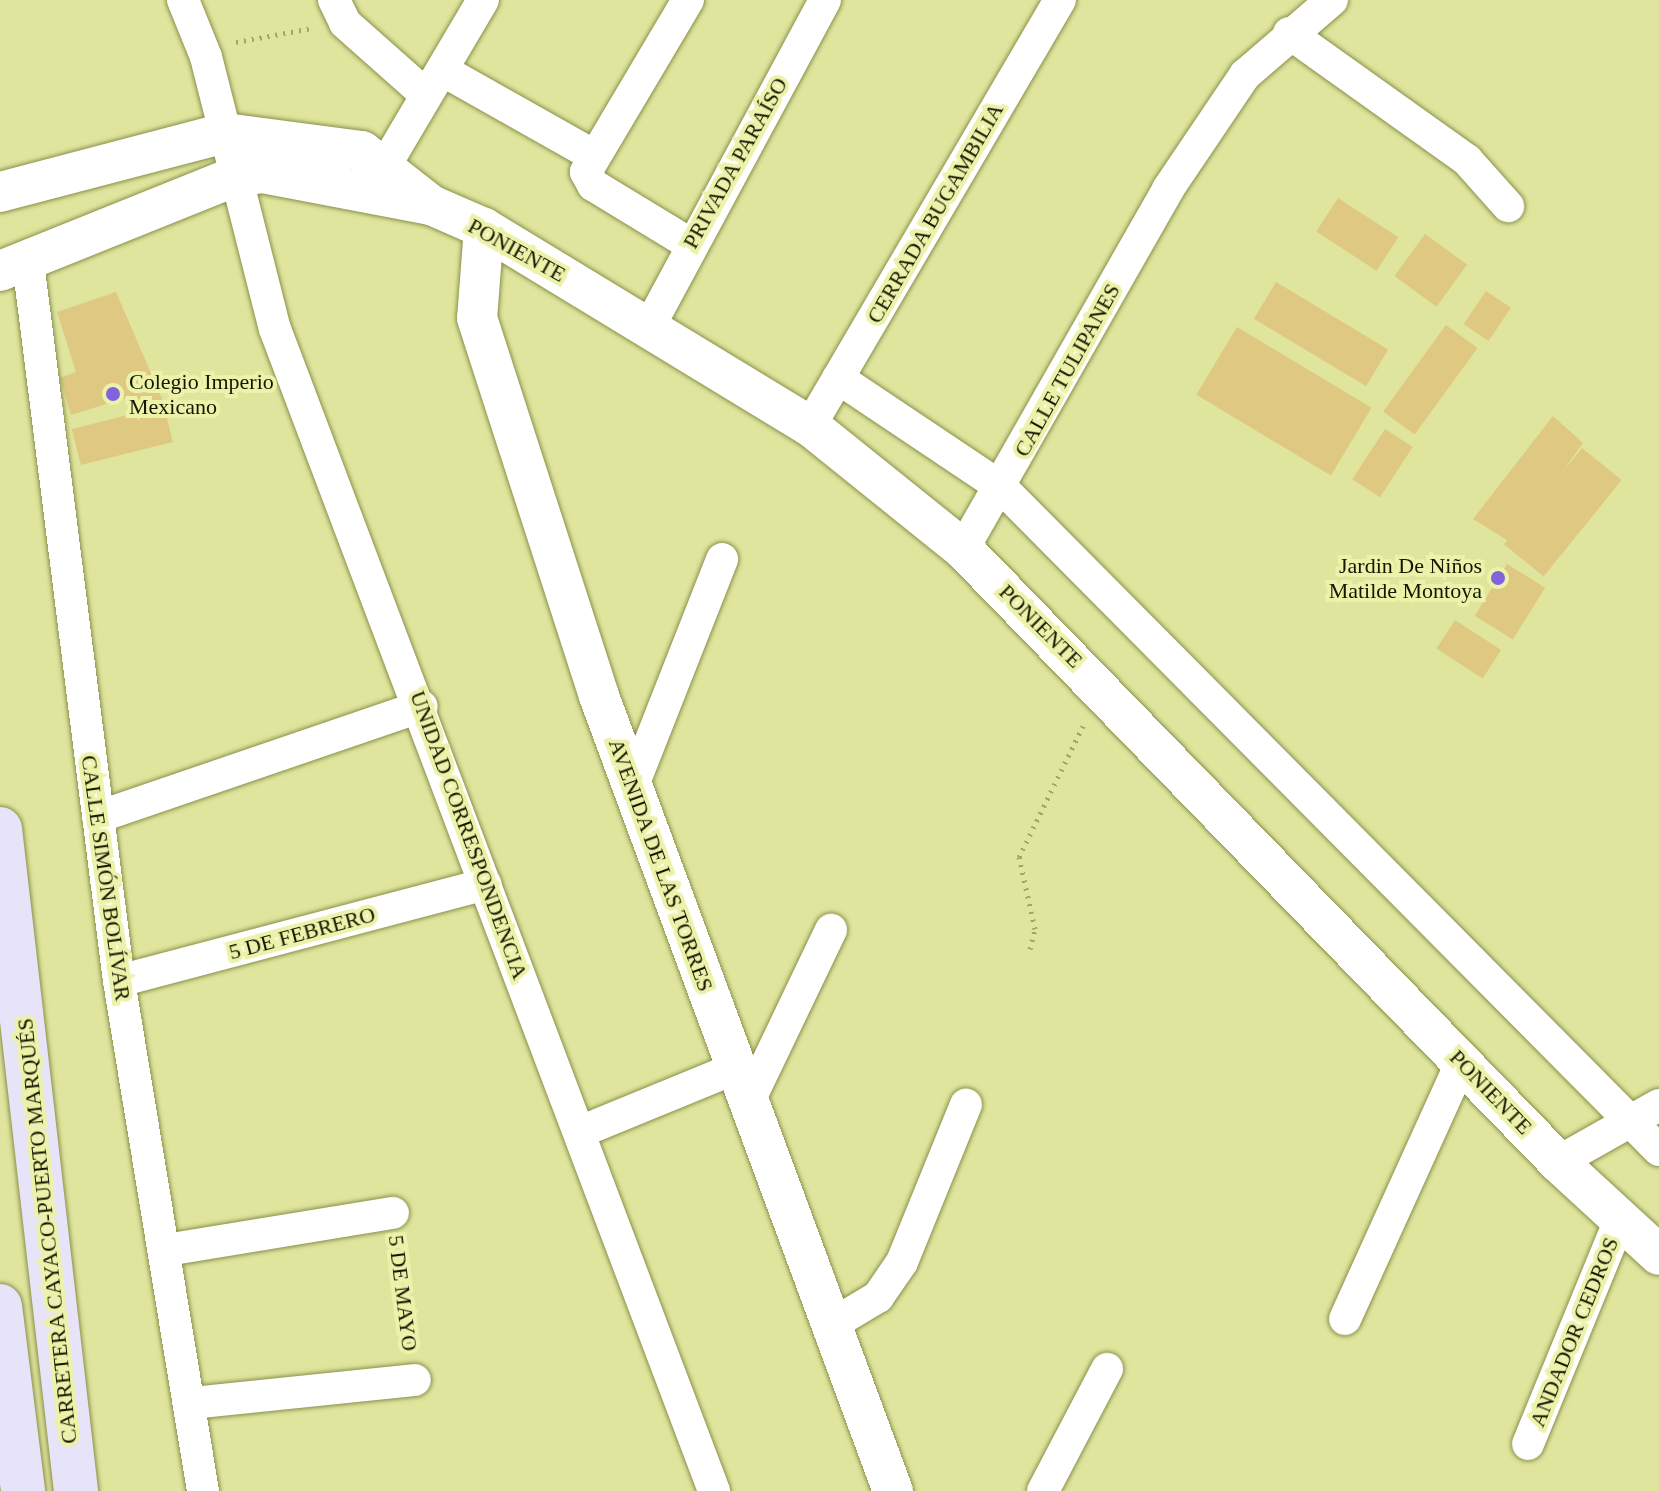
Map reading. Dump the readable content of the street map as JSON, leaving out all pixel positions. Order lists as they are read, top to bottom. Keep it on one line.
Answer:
{"streets":{"main road":["CARRETERA CAYACO-PUERTO MARQUÉS"],"street":["PRIVADA PARAÍSO","CERRADA BUGAMBILIA","PONIENTE","CALLE TULIPANES","UNIDAD CORRESPONDENCIA","AVENIDA DE LAS TORRES","CALLE SIMÓN BOLÍVAR","5 DE FEBRERO","5 DE MAYO","ANDADOR CEDROS"]},"crossings":[["PRIVADA PARAÍSO","PONIENTE"],["CERRADA BUGAMBILIA","PONIENTE"],["PONIENTE","CALLE TULIPANES"],["PONIENTE","UNIDAD CORRESPONDENCIA"],["PONIENTE","AVENIDA DE LAS TORRES"],["PONIENTE","CALLE SIMÓN BOLÍVAR"],["PONIENTE","ANDADOR CEDROS"],["UNIDAD CORRESPONDENCIA","5 DE FEBRERO"],["CALLE SIMÓN BOLÍVAR","5 DE FEBRERO"],["CALLE SIMÓN BOLÍVAR","5 DE MAYO"]],"places":["Colegio Imperio Mexicano","Jardin De Niños Matilde Montoya"]}
